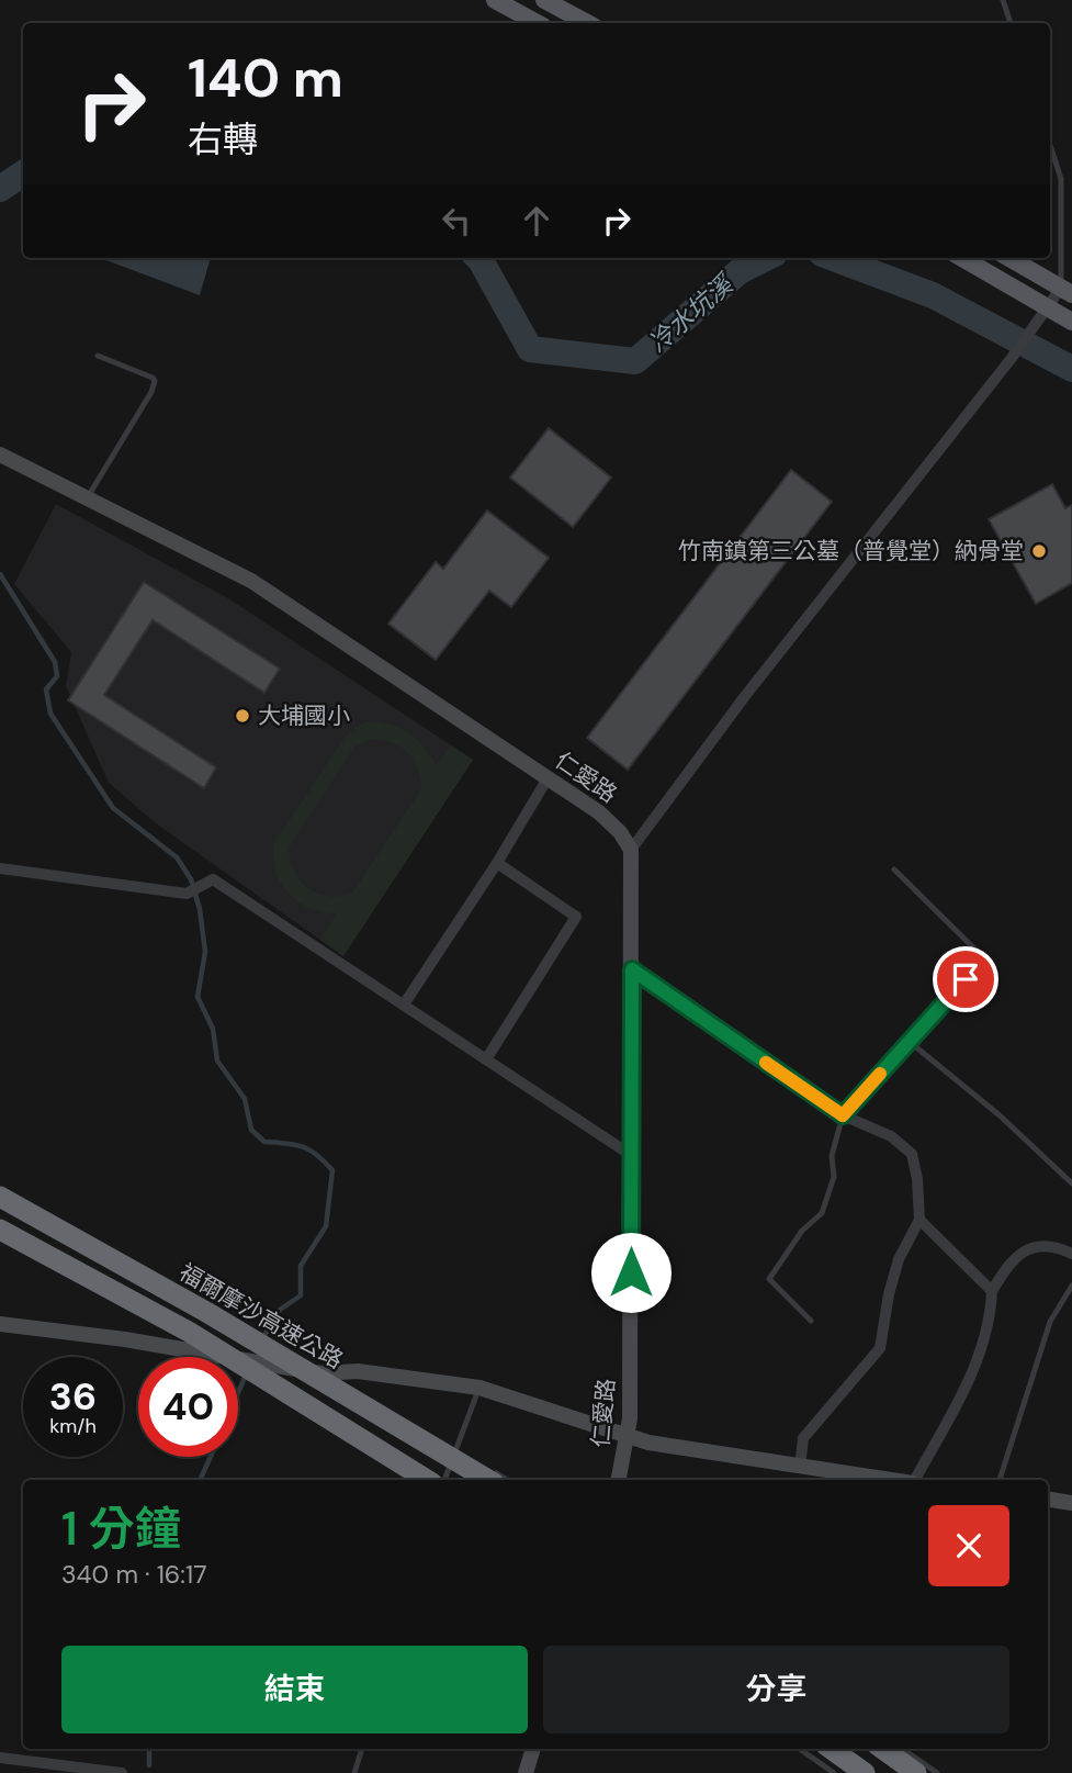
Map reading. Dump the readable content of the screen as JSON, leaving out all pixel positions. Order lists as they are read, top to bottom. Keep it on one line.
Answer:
{"streets":{"highway":["福爾摩沙高速公路"],"street":["仁愛路"]},"water":["冷水坑溪"],"places":["竹南鎮第三公墓（普覺堂）納骨堂","大埔國小"],"page":{"turn":["140 m","右轉"],"speed":"36 km/h","limit":"40","heading":["1 分鐘","340 m · 16:17"],"buttons":["結束","分享"]}}
